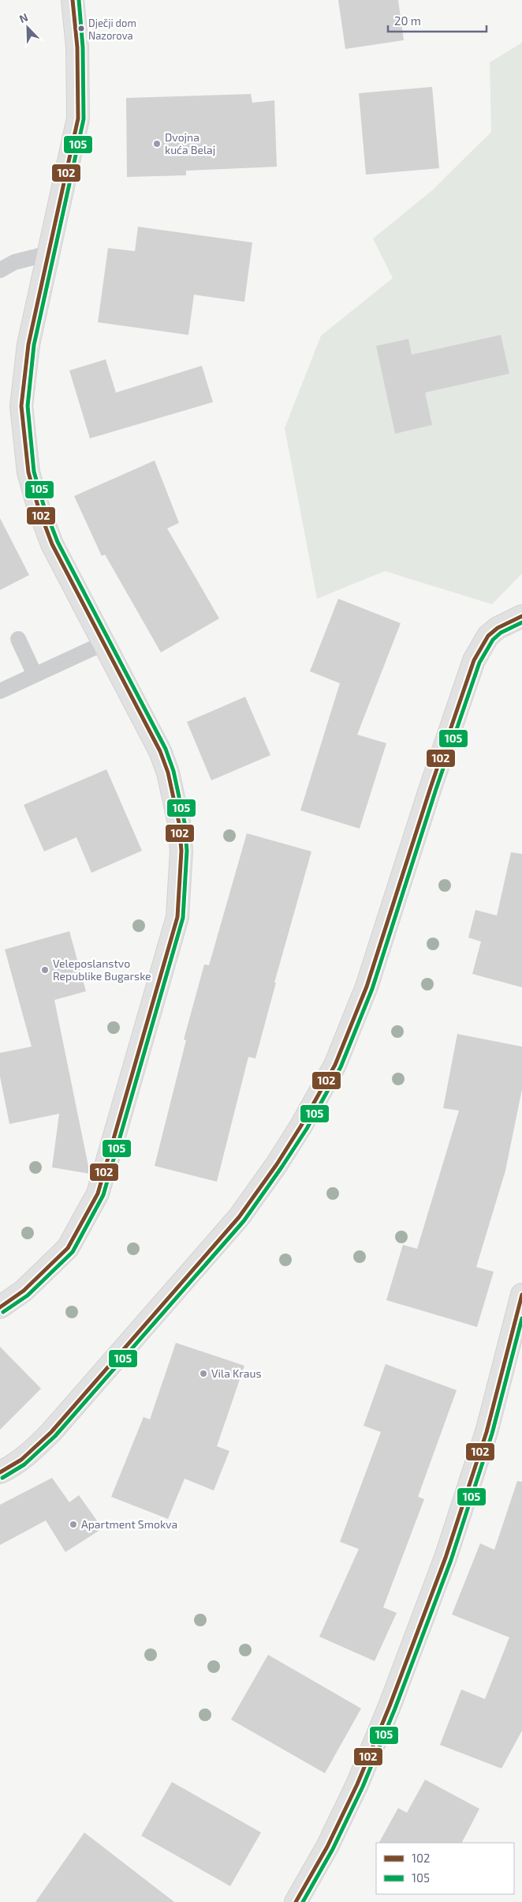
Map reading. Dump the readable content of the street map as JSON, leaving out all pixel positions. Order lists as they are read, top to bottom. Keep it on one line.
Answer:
{"places":["Dječji dom Nazorova","Dvojna kuća Belaj","Veleposlanstvo Republike Bugarske","Vila Kraus","Apartment Smokva"],"lines":["transit line 102","transit line 105"],"legend":["102","105"],"scale_bar":"20 m","north":"top left"}
